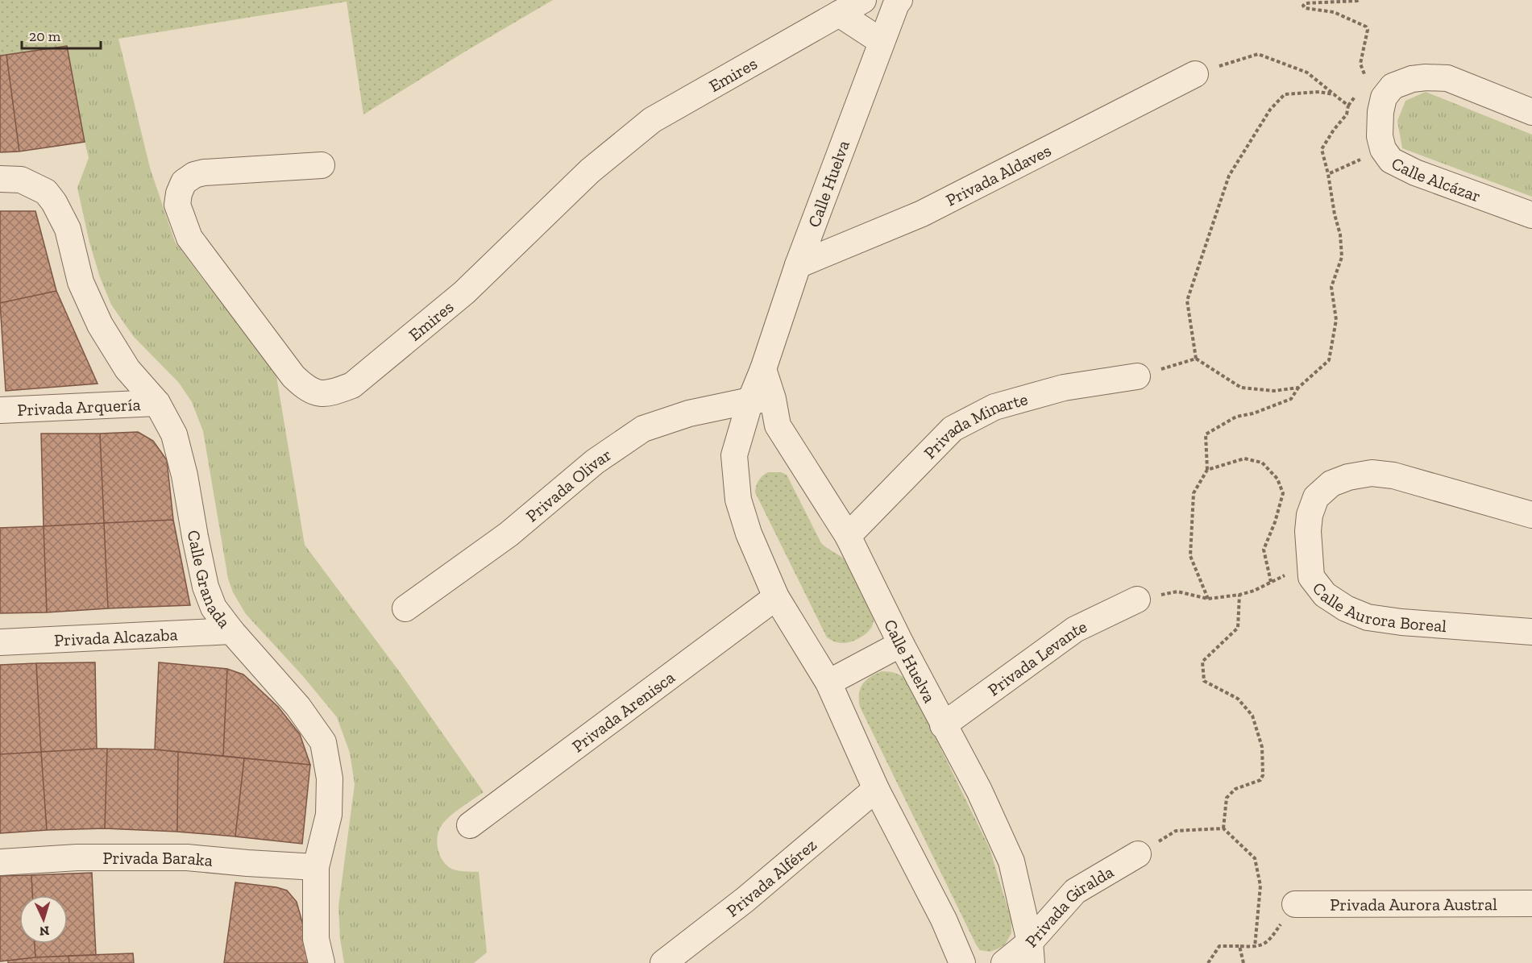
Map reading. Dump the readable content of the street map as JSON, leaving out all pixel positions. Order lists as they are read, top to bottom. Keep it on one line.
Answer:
{"streets":{"street":["Emires","Privada Aldaves","Calle Alcázar","Calle Huelva","Privada Arquería","Privada Minarte","Privada Olivar","Calle Granada","Calle Aurora Boreal","Privada Alcazaba","Privada Levante","Privada Arenisca","Privada Baraka","Privada Alférez","Privada Aurora Austral","Privada Giralda"]},"crossings":[["Privada Aldaves","Calle Huelva"],["Calle Huelva","Privada Minarte"],["Calle Huelva","Privada Olivar"],["Calle Huelva","Privada Levante"],["Calle Huelva","Privada Giralda"],["Privada Arquería","Calle Granada"],["Calle Granada","Privada Alcazaba"],["Calle Granada","Privada Baraka"]],"scale_bar":"20 m","north":"bottom"}
